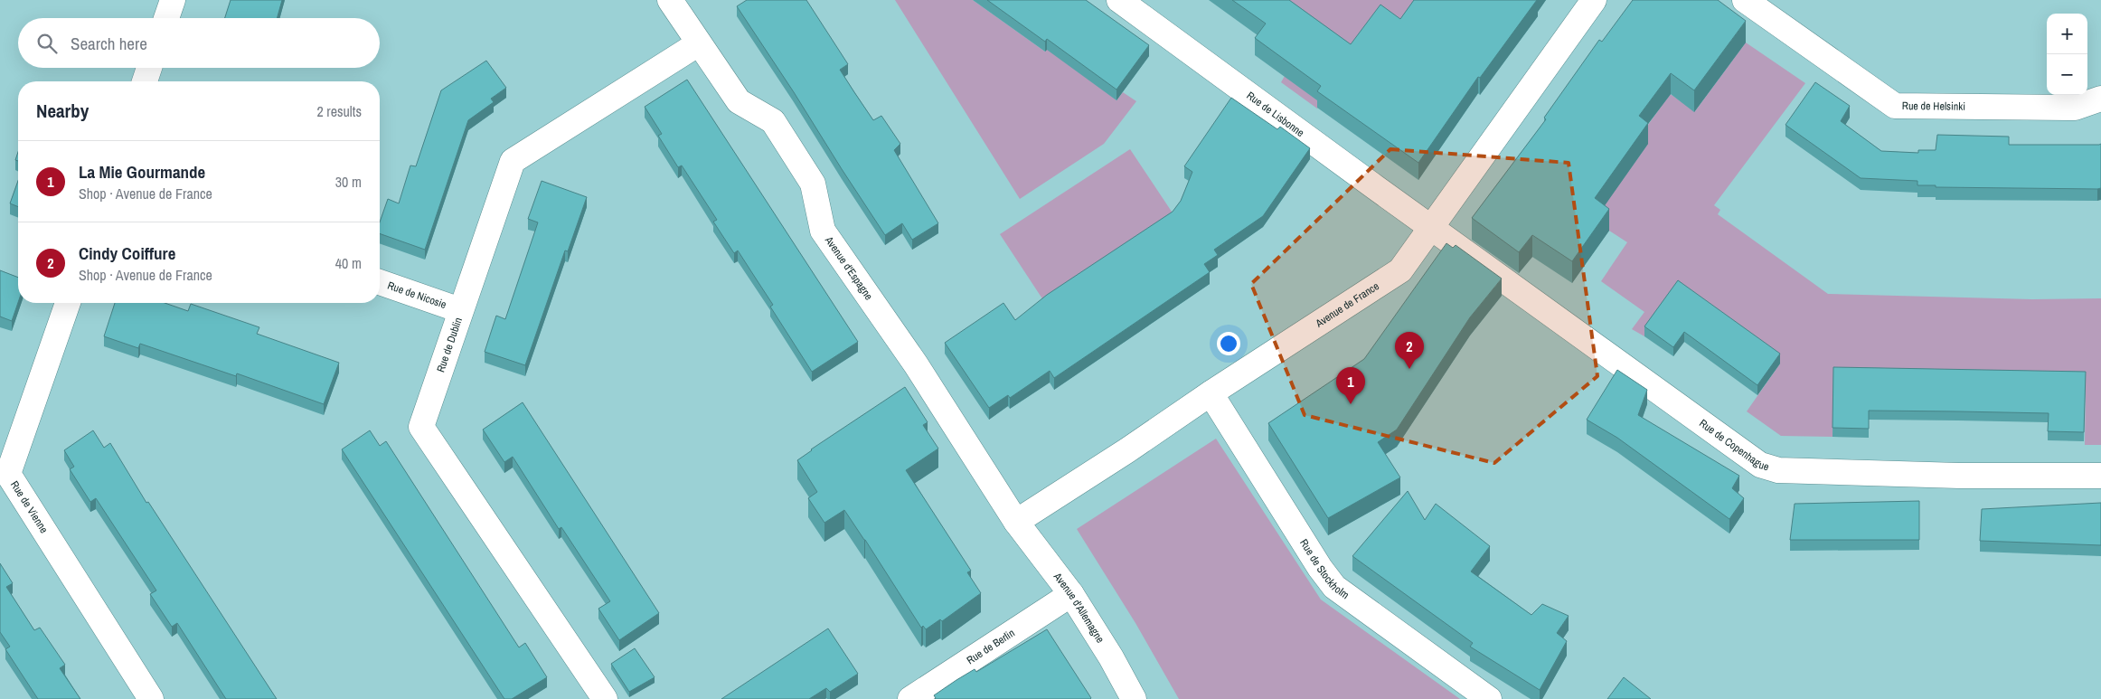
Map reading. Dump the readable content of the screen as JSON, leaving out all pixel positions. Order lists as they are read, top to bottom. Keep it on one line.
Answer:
{"streets":{"street":["Rue de Helsinki","Rue de Lisbonne","Avenue d'Espagne","Rue de Nicosie","Avenue de France","Rue de Dublin","Rue de Copenhague","Rue de Vienne","Rue de Stockholm","Avenue d'Allemagne","Rue de Berlin"]},"crossings":[["Rue de Lisbonne","Avenue de France"],["Rue de Lisbonne","Rue de Copenhague"],["Avenue d'Espagne","Avenue de France"],["Avenue d'Espagne","Rue de Dublin"],["Avenue d'Espagne","Avenue d'Allemagne"],["Rue de Nicosie","Rue de Dublin"],["Avenue de France","Rue de Copenhague"],["Avenue de France","Rue de Stockholm"],["Avenue de France","Avenue d'Allemagne"],["Avenue d'Allemagne","Rue de Berlin"]],"page":{"map_buttons":["+","−"],"search":"Search here","heading":["Nearby","2 results"],"list":[{"mark":"1","name":"La Mie Gourmande","note":"Shop · Avenue de France","value":"30 m"},{"mark":"2","name":"Cindy Coiffure","note":"Shop · Avenue de France","value":"40 m"}],"pins":["2","1"]}}
